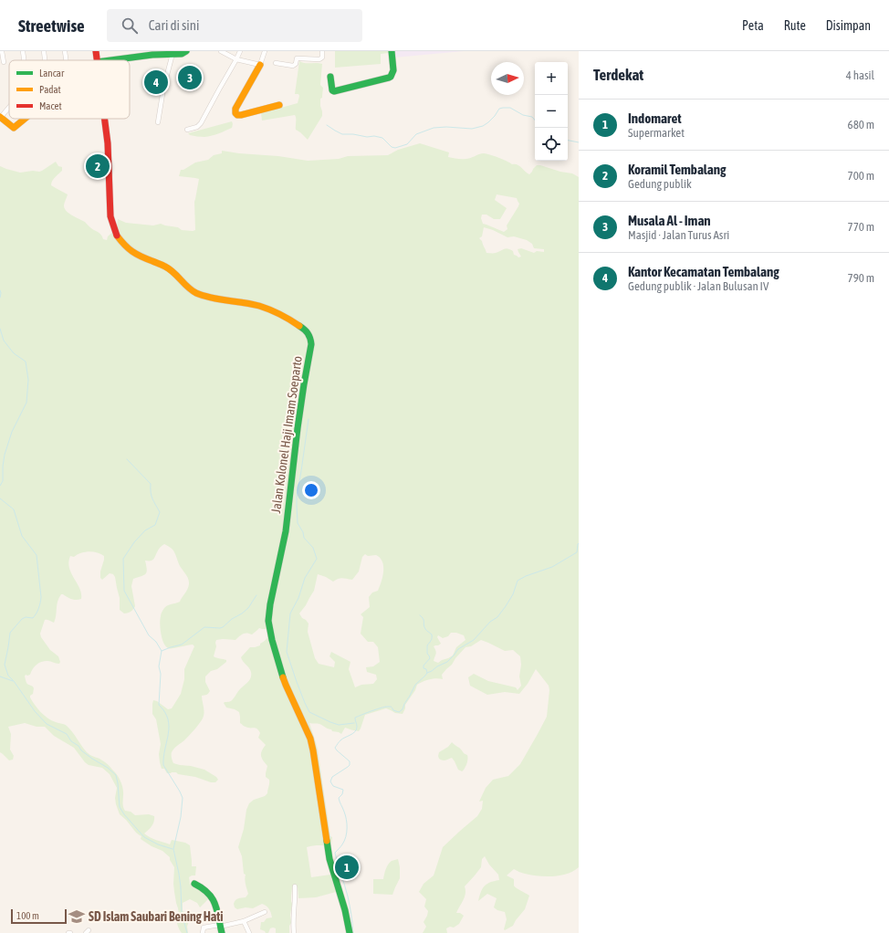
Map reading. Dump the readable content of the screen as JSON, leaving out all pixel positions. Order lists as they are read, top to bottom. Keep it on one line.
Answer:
{"streets":{"main road":["Jalan Kolonel Haji Imam Soeparto"]},"places":{"school or university":["SD Islam Saubari Bening Hati"]},"legend":["Lancar","Padat","Macet"],"scale_bar":"100 m","north":"right","page":{"header":"Streetwise","search":"Cari di sini","nav":["Peta","Rute","Disimpan"],"heading":["Terdekat","4 hasil"],"map_buttons":["+","−"],"pins":["3","4","2","1"],"list":[{"mark":"1","name":"Indomaret","note":"Supermarket","value":"680 m"},{"mark":"2","name":"Koramil Tembalang","note":"Gedung publik","value":"700 m"},{"mark":"3","name":"Musala Al - Iman","note":"Masjid · Jalan Turus Asri","value":"770 m"},{"mark":"4","name":"Kantor Kecamatan Tembalang","note":"Gedung publik · Jalan Bulusan IV","value":"790 m"}],"scale":"100 m"}}
